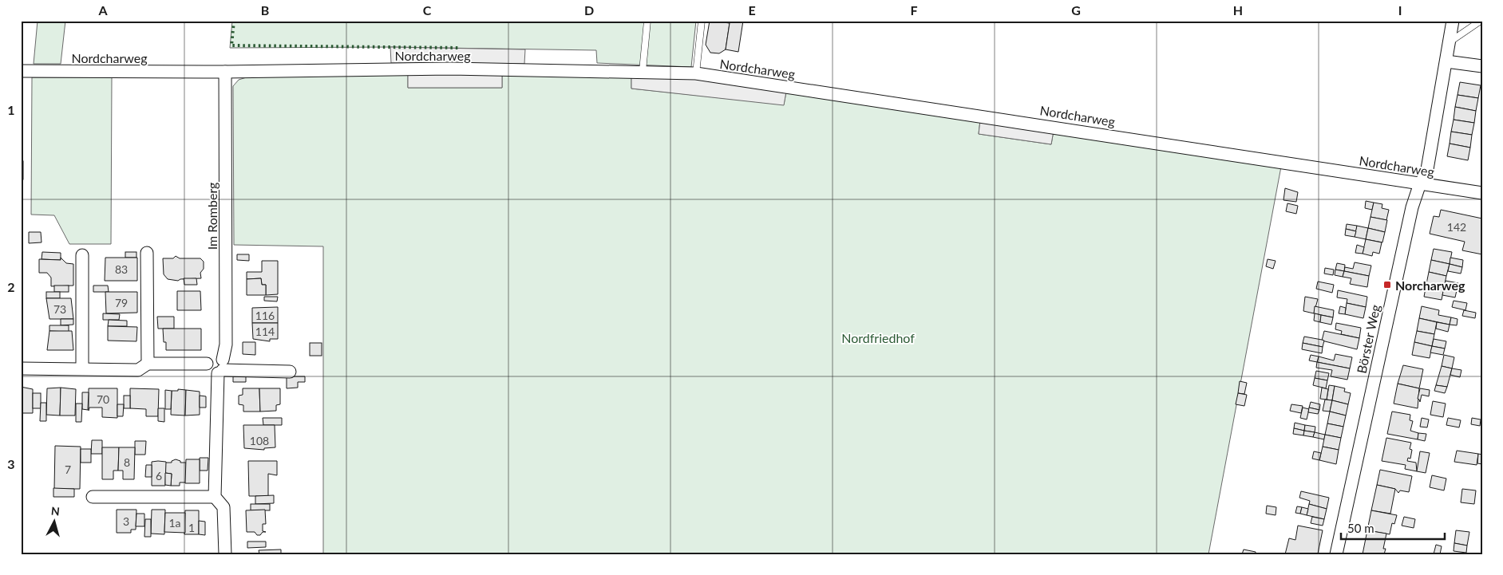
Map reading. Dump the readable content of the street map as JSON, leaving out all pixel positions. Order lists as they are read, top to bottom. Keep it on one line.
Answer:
{"streets":{"street":["Nordcharweg","Im Romberg","Börster Weg"]},"crossings":[["Nordcharweg","Im Romberg"],["Nordcharweg","Börster Weg"]],"parks":["Nordfriedhof"],"places":{"transit":["Norcharweg"]},"house_numbers":["142","83","79","73","116","114","70","108","8","7","6","3","1a","1"],"scale_bar":"50 m","north":"top","grid":{"columns":["A","B","C","D","E","F","G","H","I"],"rows":["1","2","3"]}}
